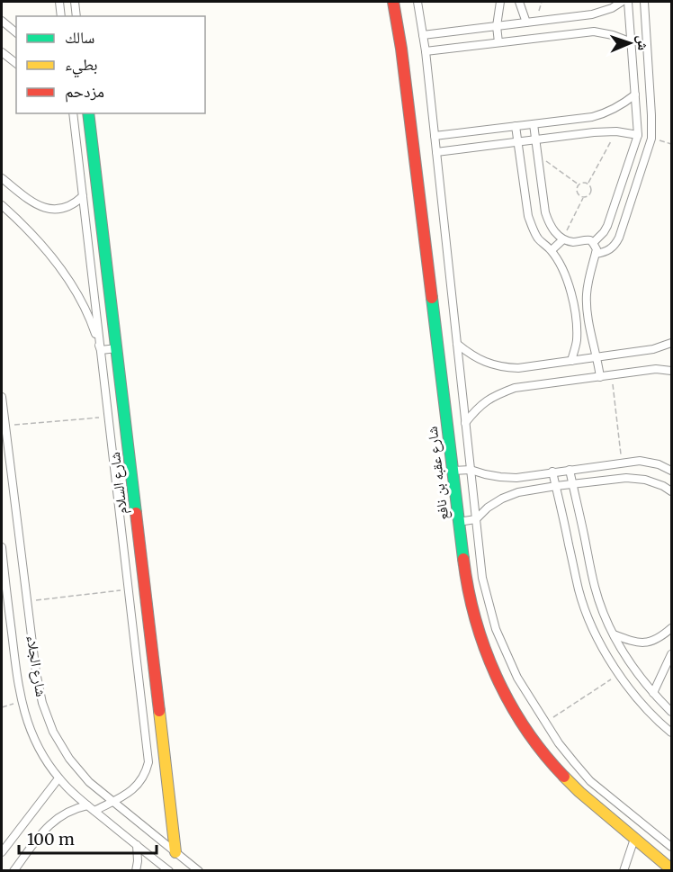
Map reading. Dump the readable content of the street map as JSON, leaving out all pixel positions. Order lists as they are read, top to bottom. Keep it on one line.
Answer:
{"streets":{"street":["شارع عقبه بن نافع","شارع السلام","شارع الجلاء"]},"crossings":[["شارع السلام","شارع الجلاء"]],"legend":["سالك","بطيء","مزدحم"],"scale_bar":"100 m","north":"right"}
